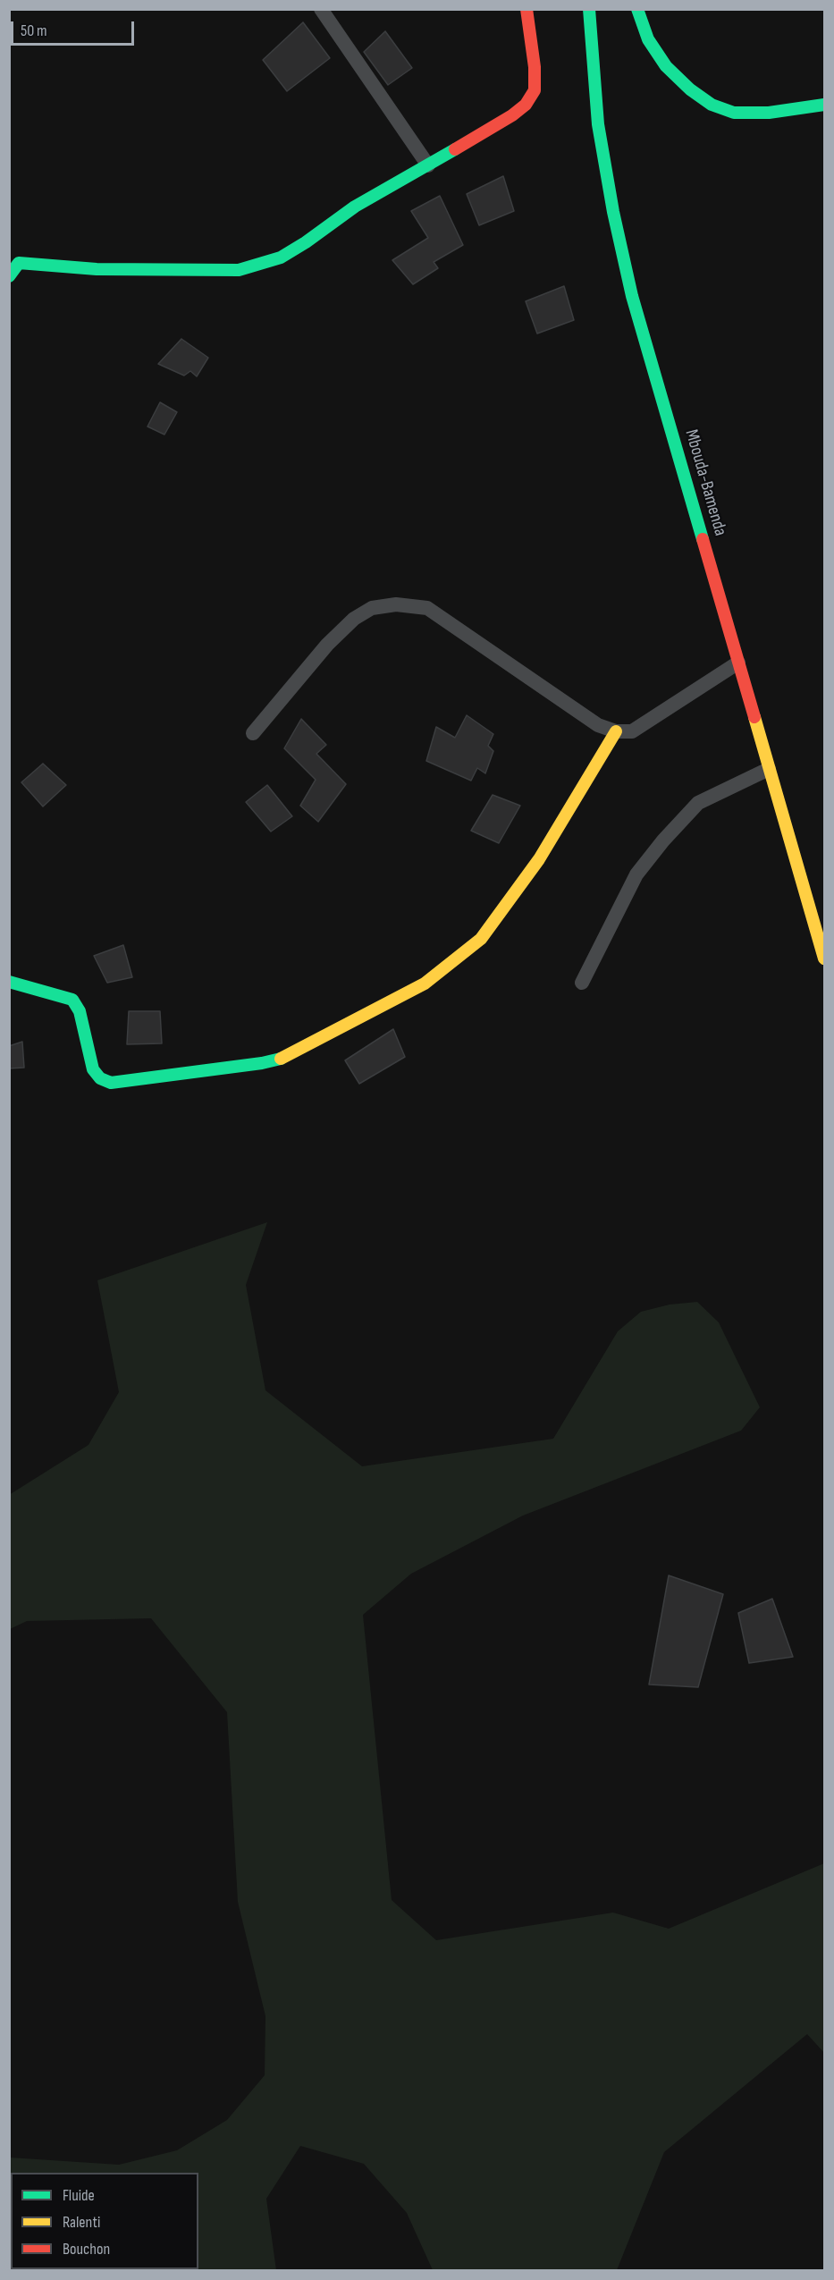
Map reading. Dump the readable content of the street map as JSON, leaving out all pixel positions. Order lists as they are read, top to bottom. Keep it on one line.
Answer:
{"streets":{"main road":["Mbouda-Bamenda"]},"legend":["Fluide","Ralenti","Bouchon"],"scale_bar":"50 m"}
